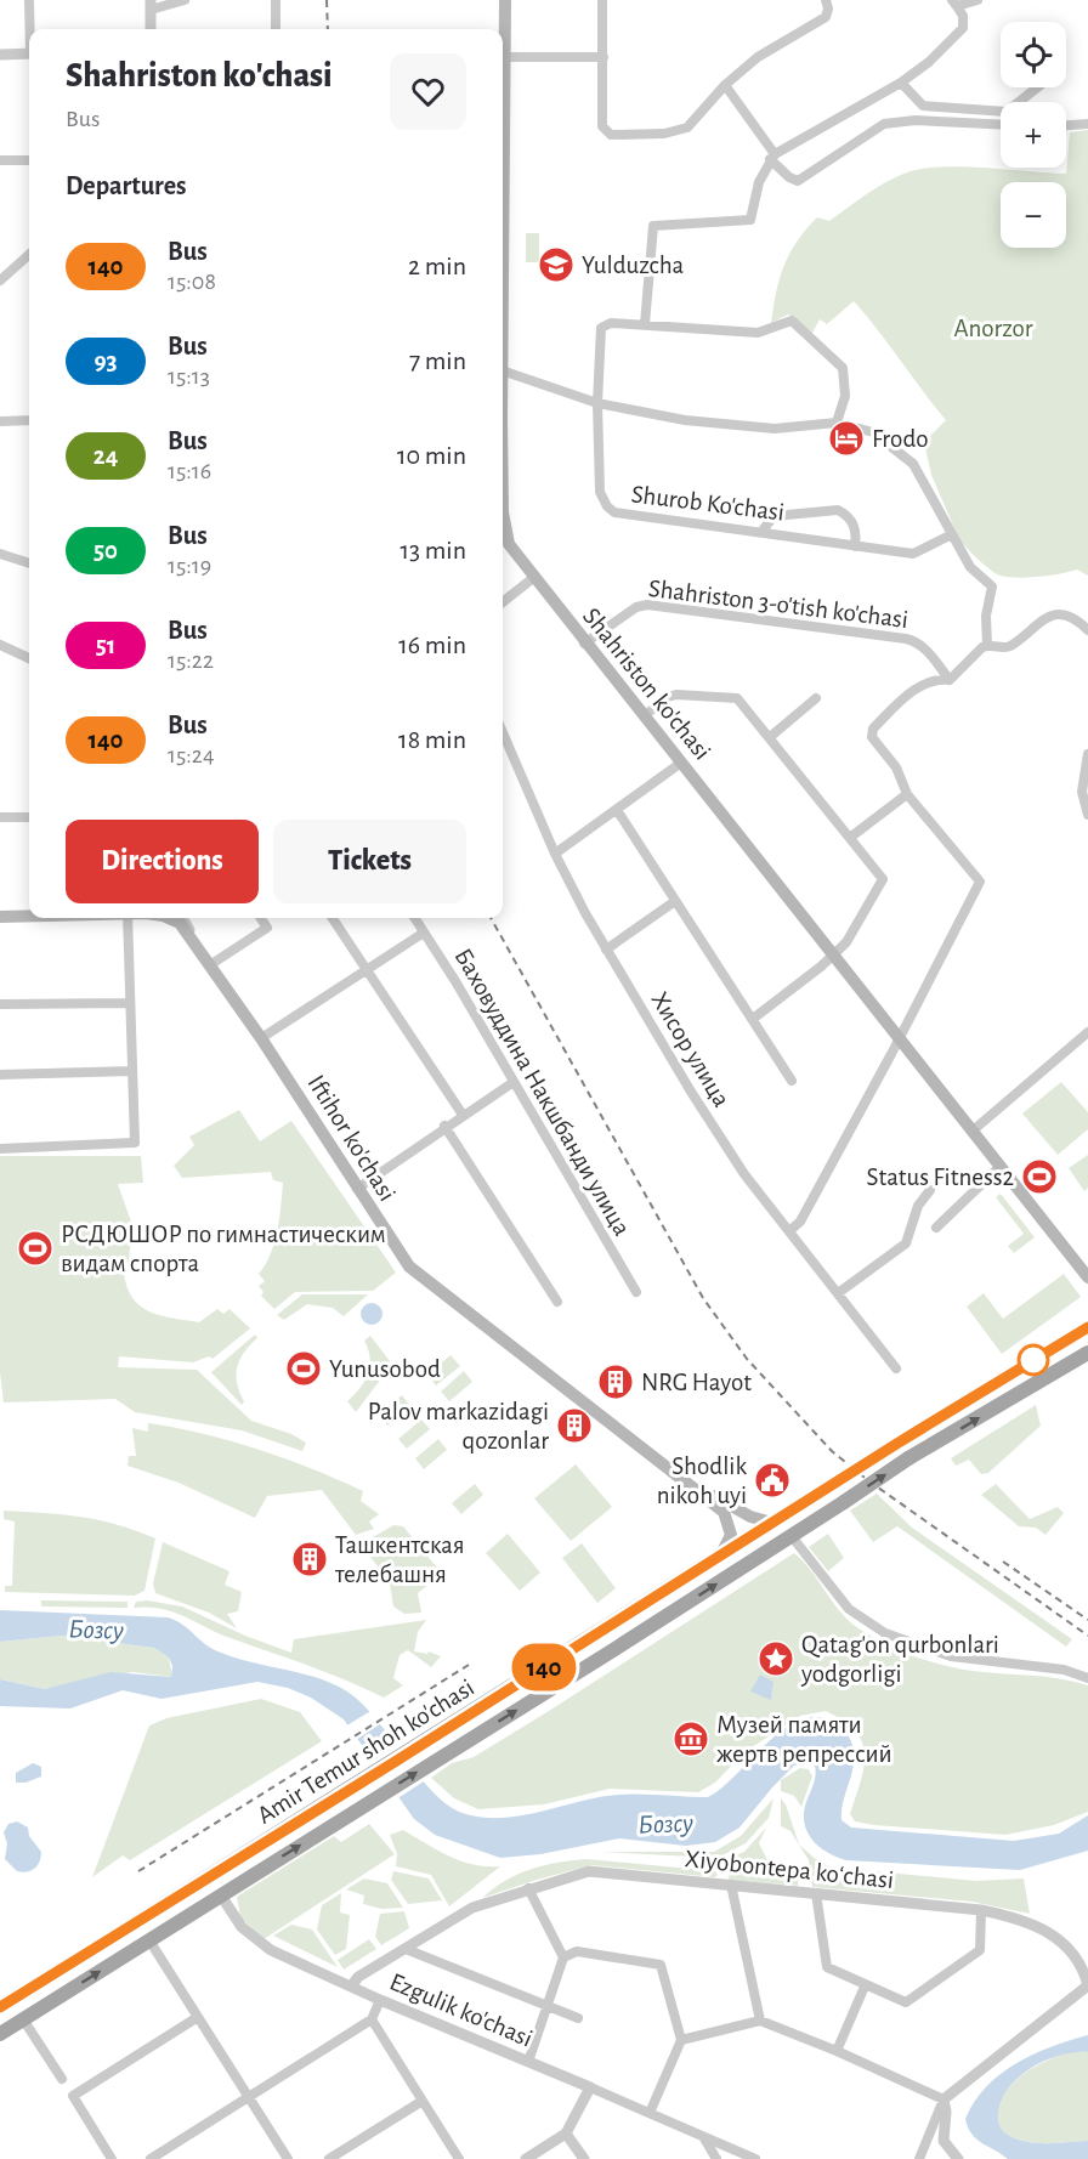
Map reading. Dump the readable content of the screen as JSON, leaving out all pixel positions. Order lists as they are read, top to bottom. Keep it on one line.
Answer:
{"streets":{"main road":["Shahriston ko'chasi","Iftihor ko'chasi","Amir Temur shoh ko'chasi"],"street":["Shurob Ko'chasi","Shahriston 3-o'tish ko'chasi","Хисор улица","Баховуддина Накшбанди улица","Xiyobontepa koʻchasi","Ezgulik ko'chasi"]},"crossings":[["Shahriston 3-o'tish ko'chasi","Shahriston ko'chasi"],["Iftihor ko'chasi","Amir Temur shoh ko'chasi"],["Amir Temur shoh ko'chasi","Ezgulik ko'chasi"],["Xiyobontepa koʻchasi","Ezgulik ko'chasi"]],"water":["Бозсу"],"parks":["Anorzor"],"places":{"school or university":["Yulduzcha"],"hotel":["Frodo"],"sports":["Status Fitness2","РСДЮШОР по гимнастическим видам спорта","Yunusobod"],"building":["NRG Hayot","Palov markazidagi qozonlar","Ташкентская телебашня"],"public building":["Shodlik nikoh uyi"],"place":["Qatag'on qurbonlari yodgorligi"],"museum":["Музей памяти жертв репрессий"]},"lines":["bus line 140"],"page":{"on_map":"140","map_buttons":["+","−"],"heading":[["Shahriston ko'chasi","Bus"],"Departures"],"list":[{"mark":"140","name":"Bus","note":"15:08","value":"2 min"},{"mark":"93","name":"Bus","note":"15:13","value":"7 min"},{"mark":"24","name":"Bus","note":"15:16","value":"10 min"},{"mark":"50","name":"Bus","note":"15:19","value":"13 min"},{"mark":"51","name":"Bus","note":"15:22","value":"16 min"},{"mark":"140","name":"Bus","note":"15:24","value":"18 min"}],"buttons":["Directions","Tickets"]}}
